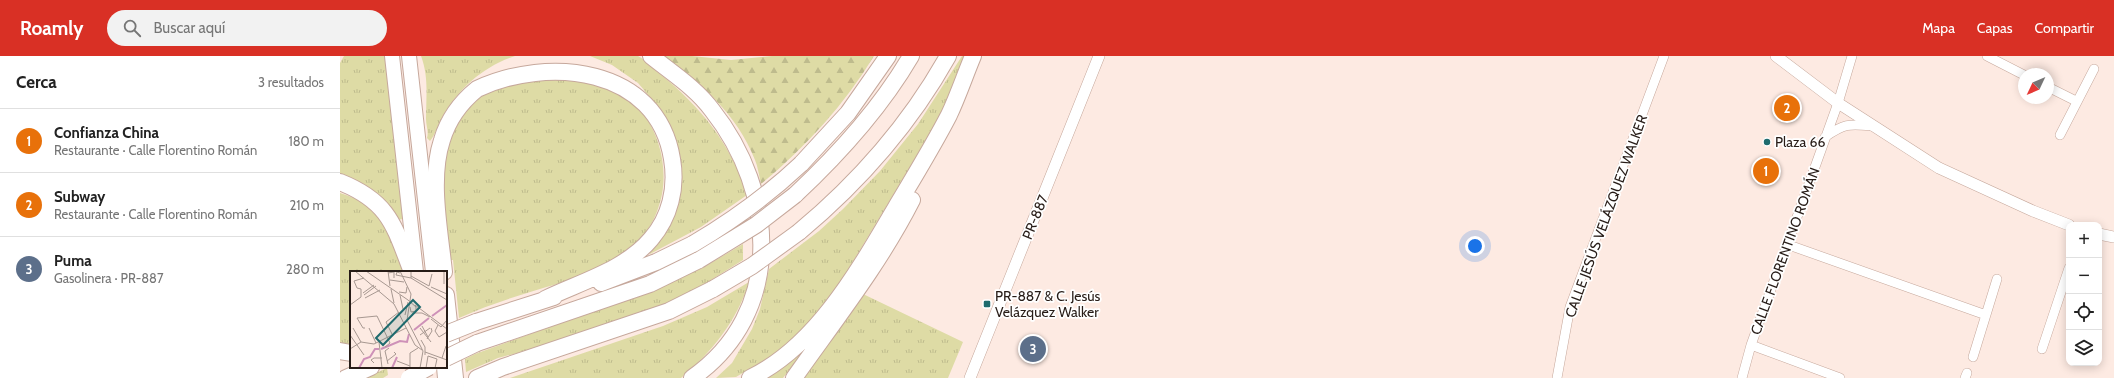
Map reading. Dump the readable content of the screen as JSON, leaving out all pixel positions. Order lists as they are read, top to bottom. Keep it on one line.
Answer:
{"streets":{"street":["CALLE JESÚS VELÁZQUEZ WALKER","PR-887","CALLE FLORENTINO ROMÁN"]},"places":{"other":["Plaza 66"],"transit":["PR-887 & C. Jesús Velázquez Walker"]},"north":"bottom left","page":{"header":"Roamly","search":"Buscar aquí","nav":["Mapa","Capas","Compartir"],"heading":["Cerca","3 resultados"],"pins":["2","1","3"],"list":[{"mark":"1","name":"Confianza China","note":"Restaurante · Calle Florentino Román","value":"180 m"},{"mark":"2","name":"Subway","note":"Restaurante · Calle Florentino Román","value":"210 m"},{"mark":"3","name":"Puma","note":"Gasolinera · PR-887","value":"280 m"}],"map_buttons":["+","−"]}}
